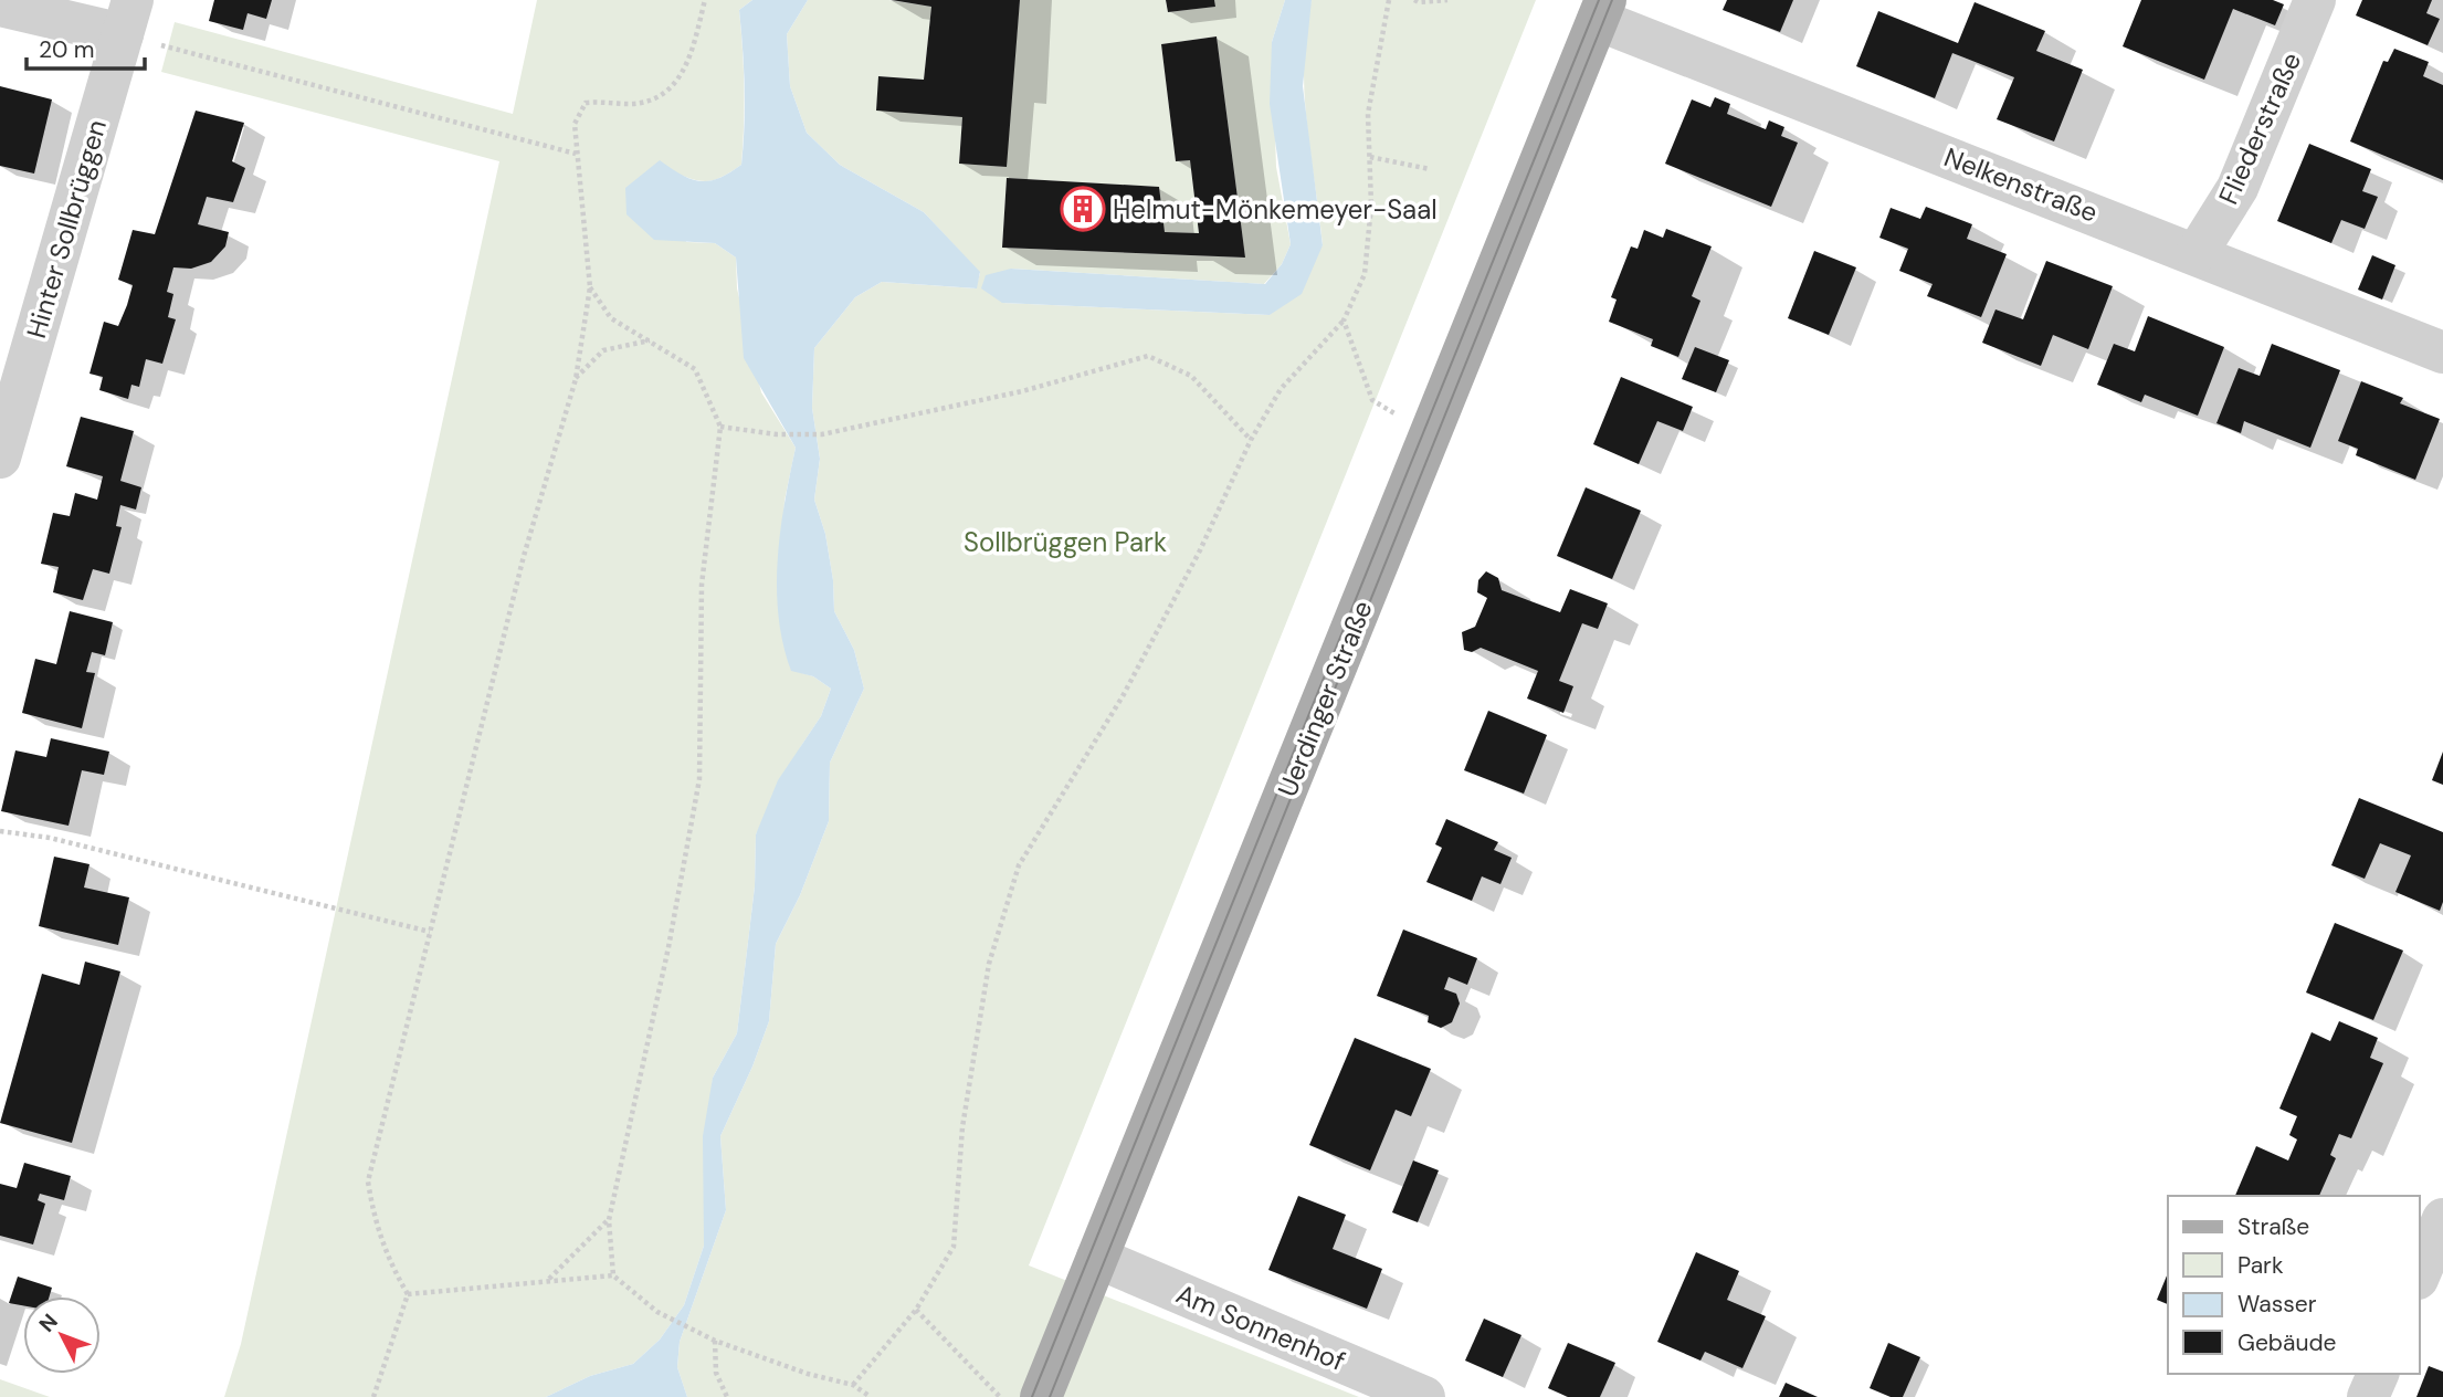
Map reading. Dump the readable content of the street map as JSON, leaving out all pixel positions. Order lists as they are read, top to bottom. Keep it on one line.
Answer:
{"streets":{"main road":["Uerdinger Straße"],"street":["Fliederstraße","Nelkenstraße","Hinter Sollbrüggen","Am Sonnenhof"]},"crossings":[["Fliederstraße","Nelkenstraße"],["Nelkenstraße","Uerdinger Straße"],["Uerdinger Straße","Am Sonnenhof"]],"parks":["Sollbrüggen Park"],"places":{"building":["Helmut-Mönkemeyer-Saal"]},"legend":["Straße","Park","Wasser","Gebäude"],"scale_bar":"20 m","north":"top left"}
